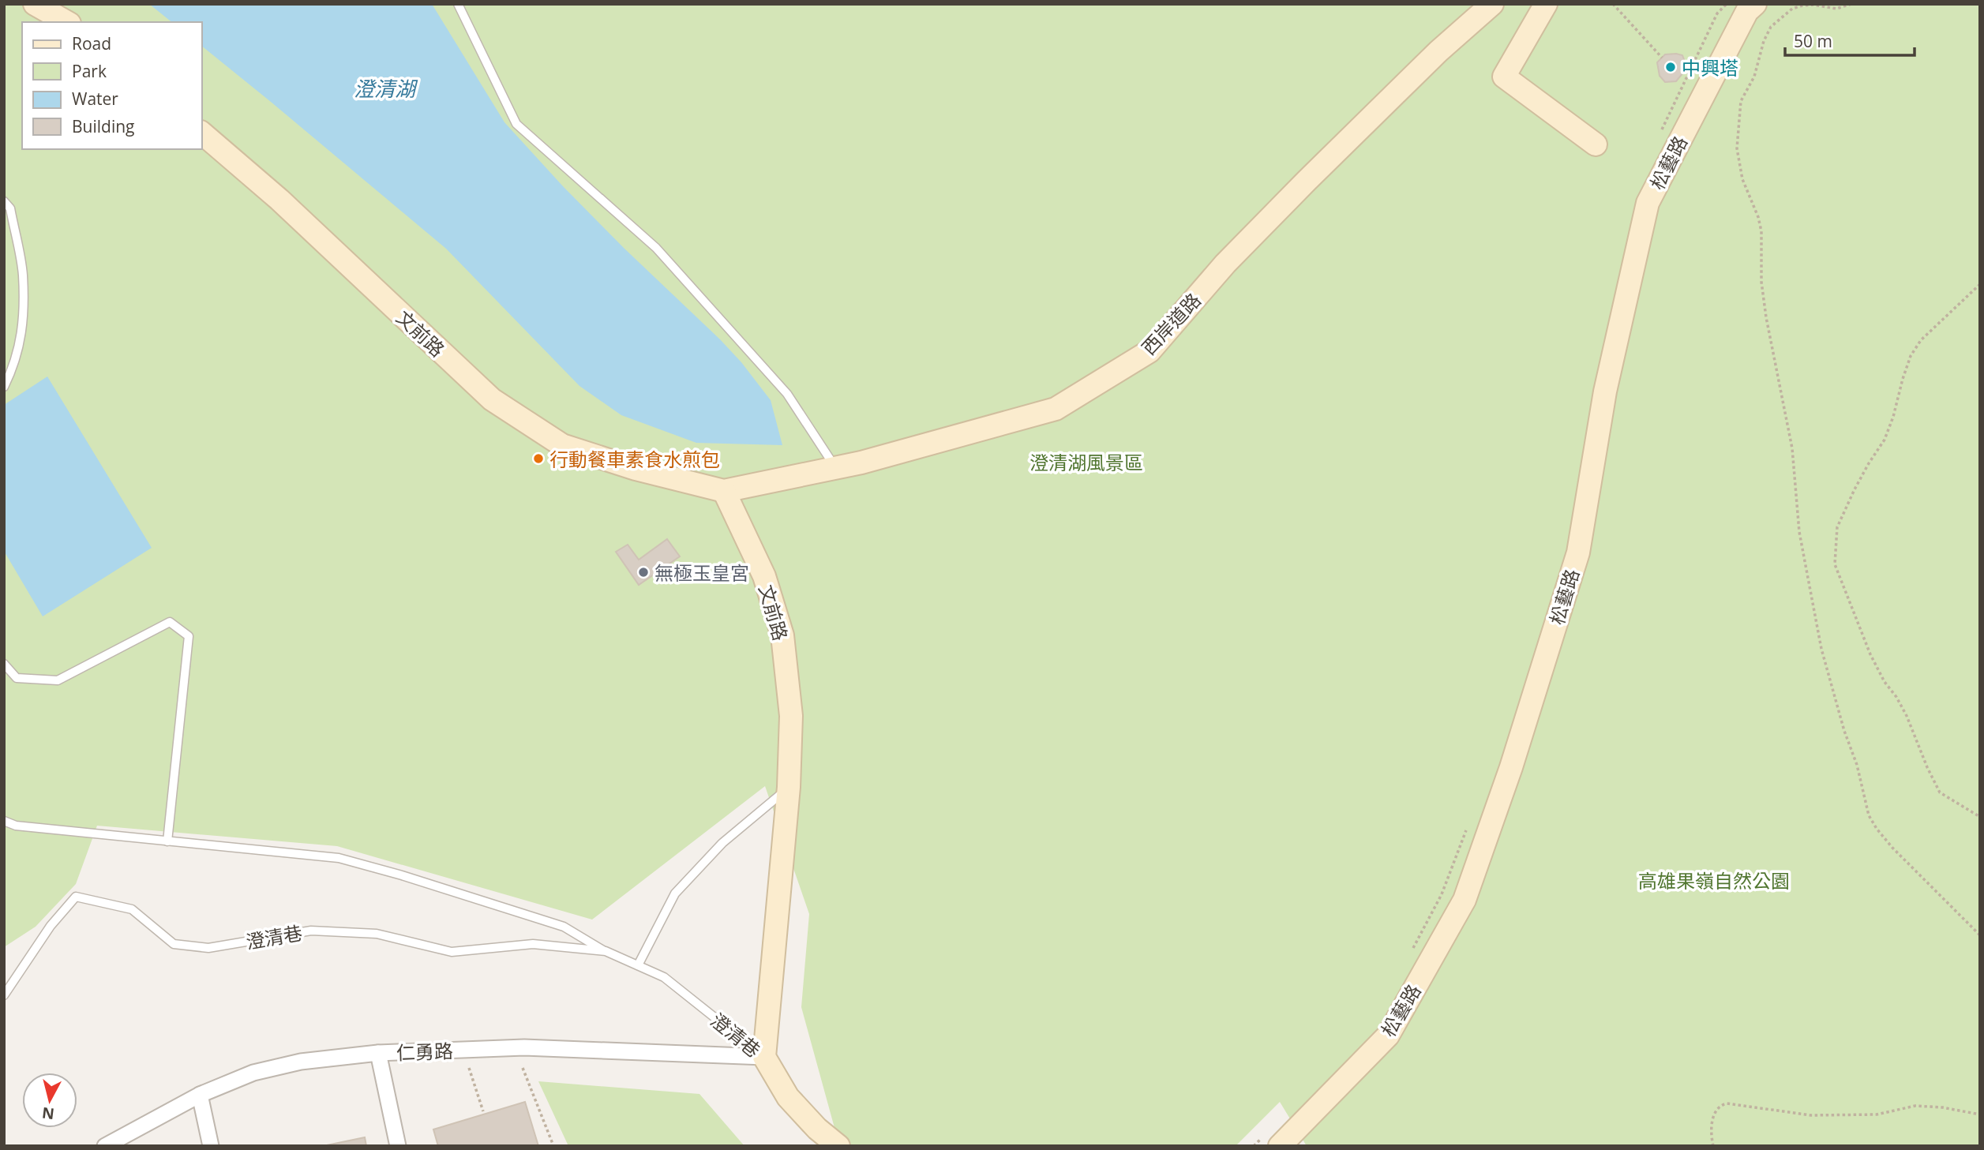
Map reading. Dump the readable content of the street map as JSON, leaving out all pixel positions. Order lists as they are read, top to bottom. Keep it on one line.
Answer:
{"streets":{"street":["松藝路","西岸道路","文前路","澄清巷","仁勇路"]},"crossings":[["西岸道路","文前路"],["文前路","澄清巷"],["文前路","仁勇路"],["澄清巷","仁勇路"]],"water":["澄清湖"],"parks":["澄清湖風景區","高雄果嶺自然公園"],"places":["中興塔","行動餐車素食水煎包","無極玉皇宮"],"legend":["Road","Park","Water","Building"],"scale_bar":"50 m","north":"bottom"}
